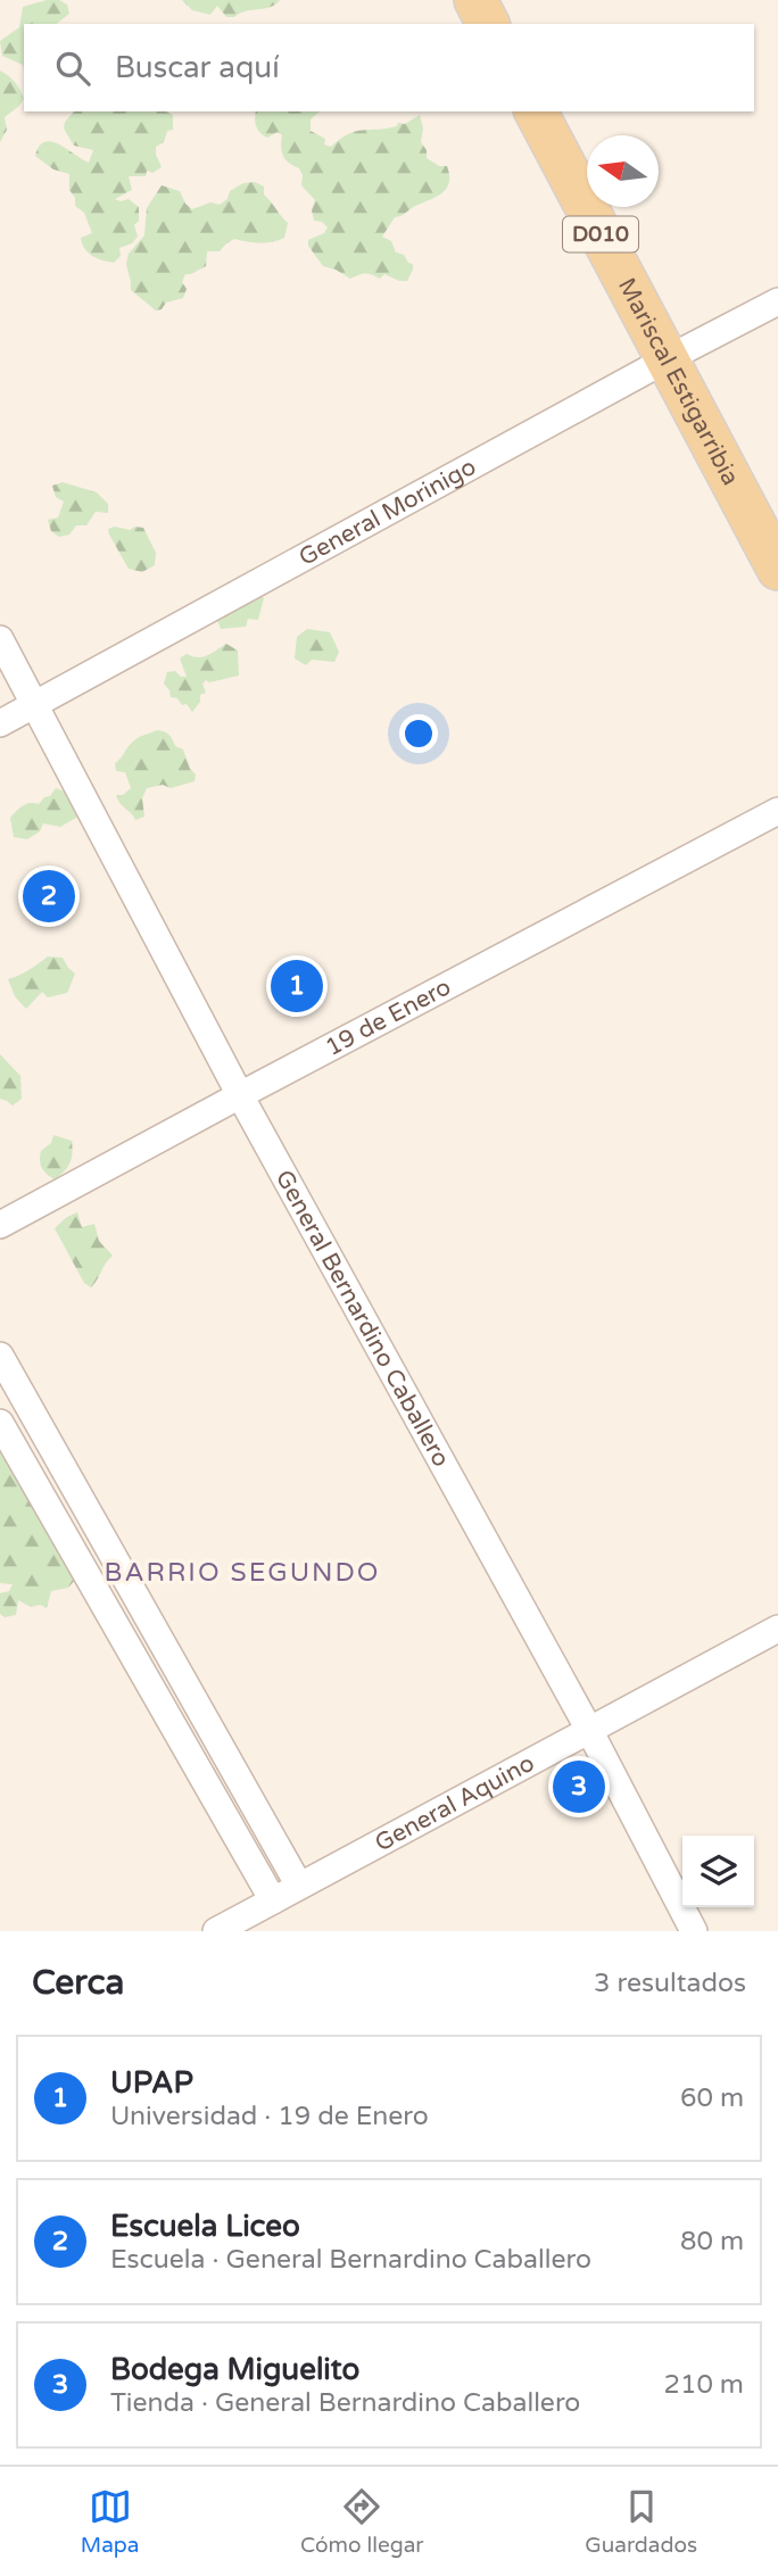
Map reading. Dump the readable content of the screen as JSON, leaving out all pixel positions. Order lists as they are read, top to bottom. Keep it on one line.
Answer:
{"streets":{"main road":["D010","Mariscal Estigarribia"],"street":["General Morinigo","19 de Enero","General Bernardino Caballero","General Aquino"]},"crossings":[["Mariscal Estigarribia","General Morinigo"],["General Morinigo","General Bernardino Caballero"],["19 de Enero","General Bernardino Caballero"],["General Bernardino Caballero","General Aquino"]],"districts":["BARRIO SEGUNDO"],"north":"left","page":{"search":"Buscar aquí","pins":["2","1","3"],"heading":["Cerca","3 resultados"],"list":[{"mark":"1","name":"UPAP","note":"Universidad · 19 de Enero","value":"60 m"},{"mark":"2","name":"Escuela Liceo","note":"Escuela · General Bernardino Caballero","value":"80 m"},{"mark":"3","name":"Bodega Miguelito","note":"Tienda · General Bernardino Caballero","value":"210 m"}],"nav":["Mapa","Cómo llegar","Guardados"]}}
